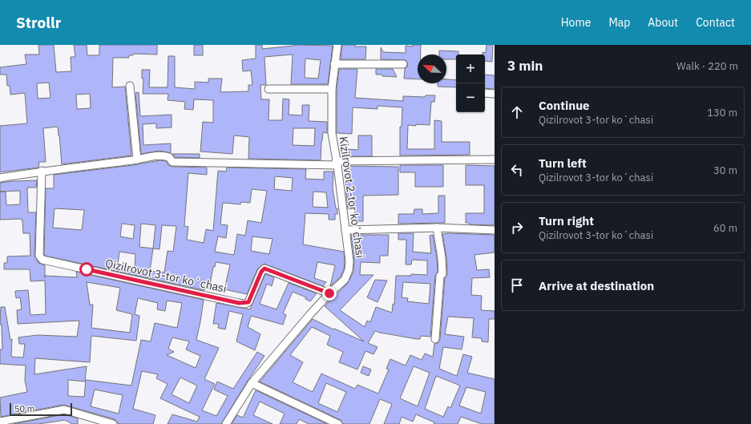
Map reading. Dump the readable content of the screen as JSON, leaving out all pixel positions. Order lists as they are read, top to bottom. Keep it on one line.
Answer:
{"streets":{"street":["Kizilrovot 2-tor koʻchasi","Qizilrovot 3-tor koʻchasi"]},"crossings":[["Kizilrovot 2-tor koʻchasi","Qizilrovot 3-tor koʻchasi"]],"scale_bar":"50 m","north":"top left","page":{"header":"Strollr","nav":["Home","Map","About","Contact"],"heading":["3 min","Walk · 220 m"],"map_buttons":["+","−"],"list":[["Continue","Qizilrovot 3-tor koʻchasi","130 m"],["Turn left","Qizilrovot 3-tor koʻchasi","30 m"],["Turn right","Qizilrovot 3-tor koʻchasi","60 m"],"Arrive at destination"],"scale":"50 m"}}
